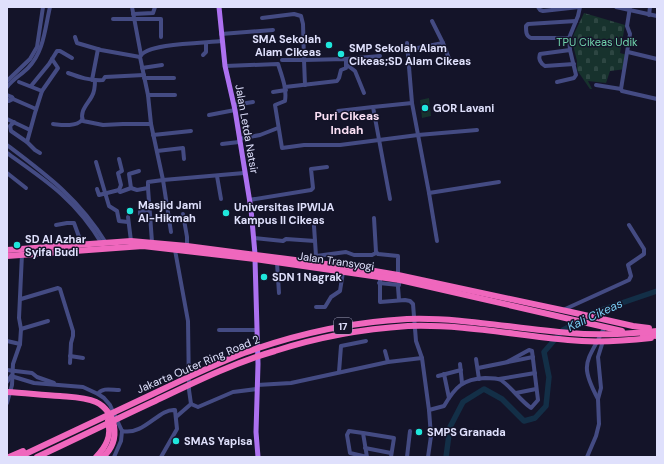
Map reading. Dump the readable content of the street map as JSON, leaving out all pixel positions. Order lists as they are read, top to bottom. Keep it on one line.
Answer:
{"streets":{"highway":["Jalan Transyogi","17","Jakarta Outer Ring Road 2"],"main road":["Jalan Letda Natsir"]},"crossings":[["Jalan Letda Natsir","Jalan Transyogi"],["Jalan Transyogi","Jakarta Outer Ring Road 2"]],"districts":["Puri Cikeas Indah"],"water":["Kali Cikeas"],"parks":["TPU Cikeas Udik"],"places":["SMA Sekolah Alam Cikeas","SMP Sekolah Alam Cikeas;SD Alam Cikeas","GOR Lavani","Masjid Jami Al-Hikmah","Universitas IPWIJA Kampus II Cikeas","SD Al Azhar Syifa Budi","SDN 1 Nagrak","SMPS Granada","SMAS Yapisa"]}
